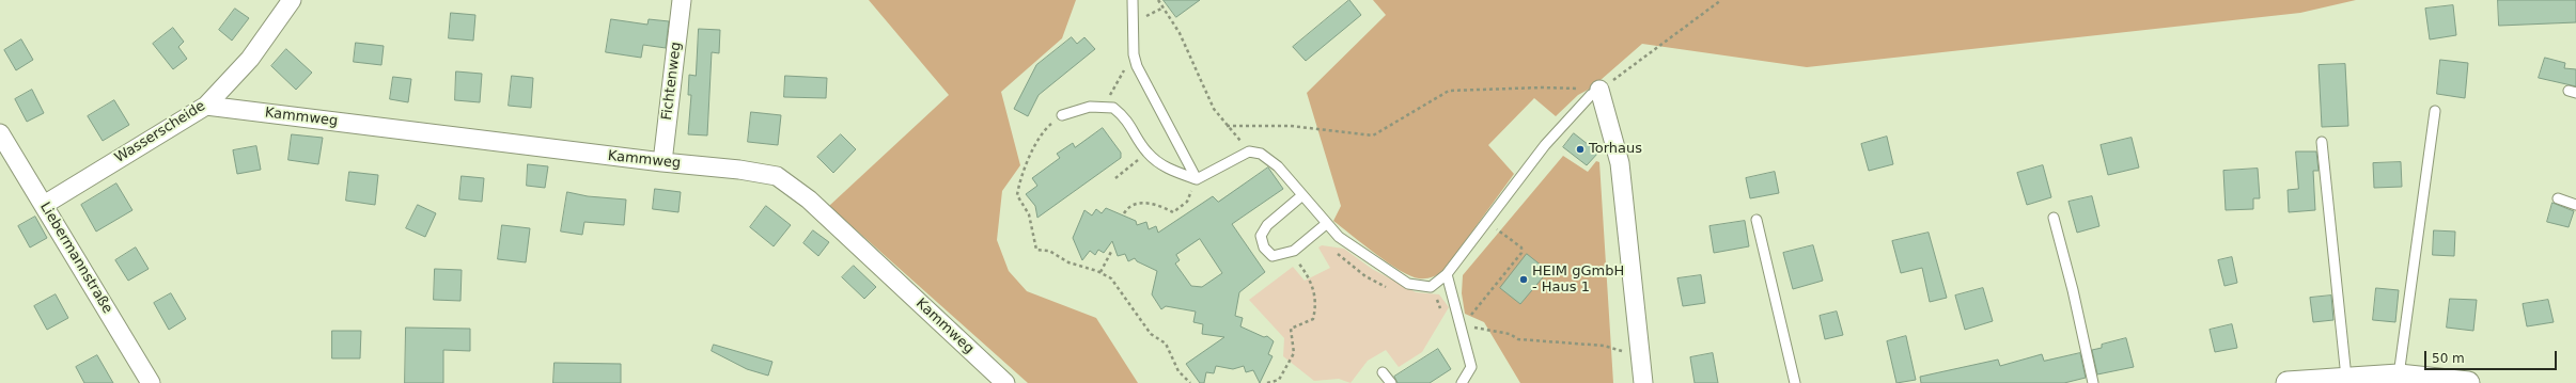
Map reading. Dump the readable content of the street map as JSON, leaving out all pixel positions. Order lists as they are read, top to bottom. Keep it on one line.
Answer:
{"streets":{"street":["Fichtenweg","Kammweg","Wasserscheide","Liebermannstraße"]},"crossings":[["Fichtenweg","Kammweg"],["Kammweg","Wasserscheide"],["Wasserscheide","Liebermannstraße"]],"places":["Torhaus","HEIM gGmbH - Haus 1"],"scale_bar":"50 m"}
